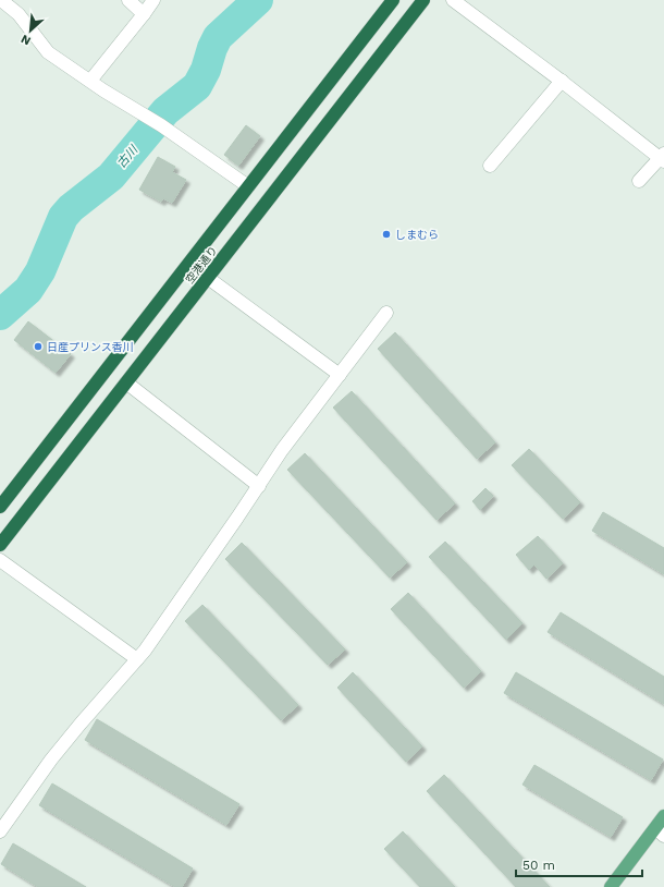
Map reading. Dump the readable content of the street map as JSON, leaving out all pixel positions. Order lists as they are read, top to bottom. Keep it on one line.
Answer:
{"streets":{"highway":["空港通り"]},"water":["古川"],"places":["しまむら","日産プリンス香川"],"scale_bar":"50 m","north":"bottom left"}
